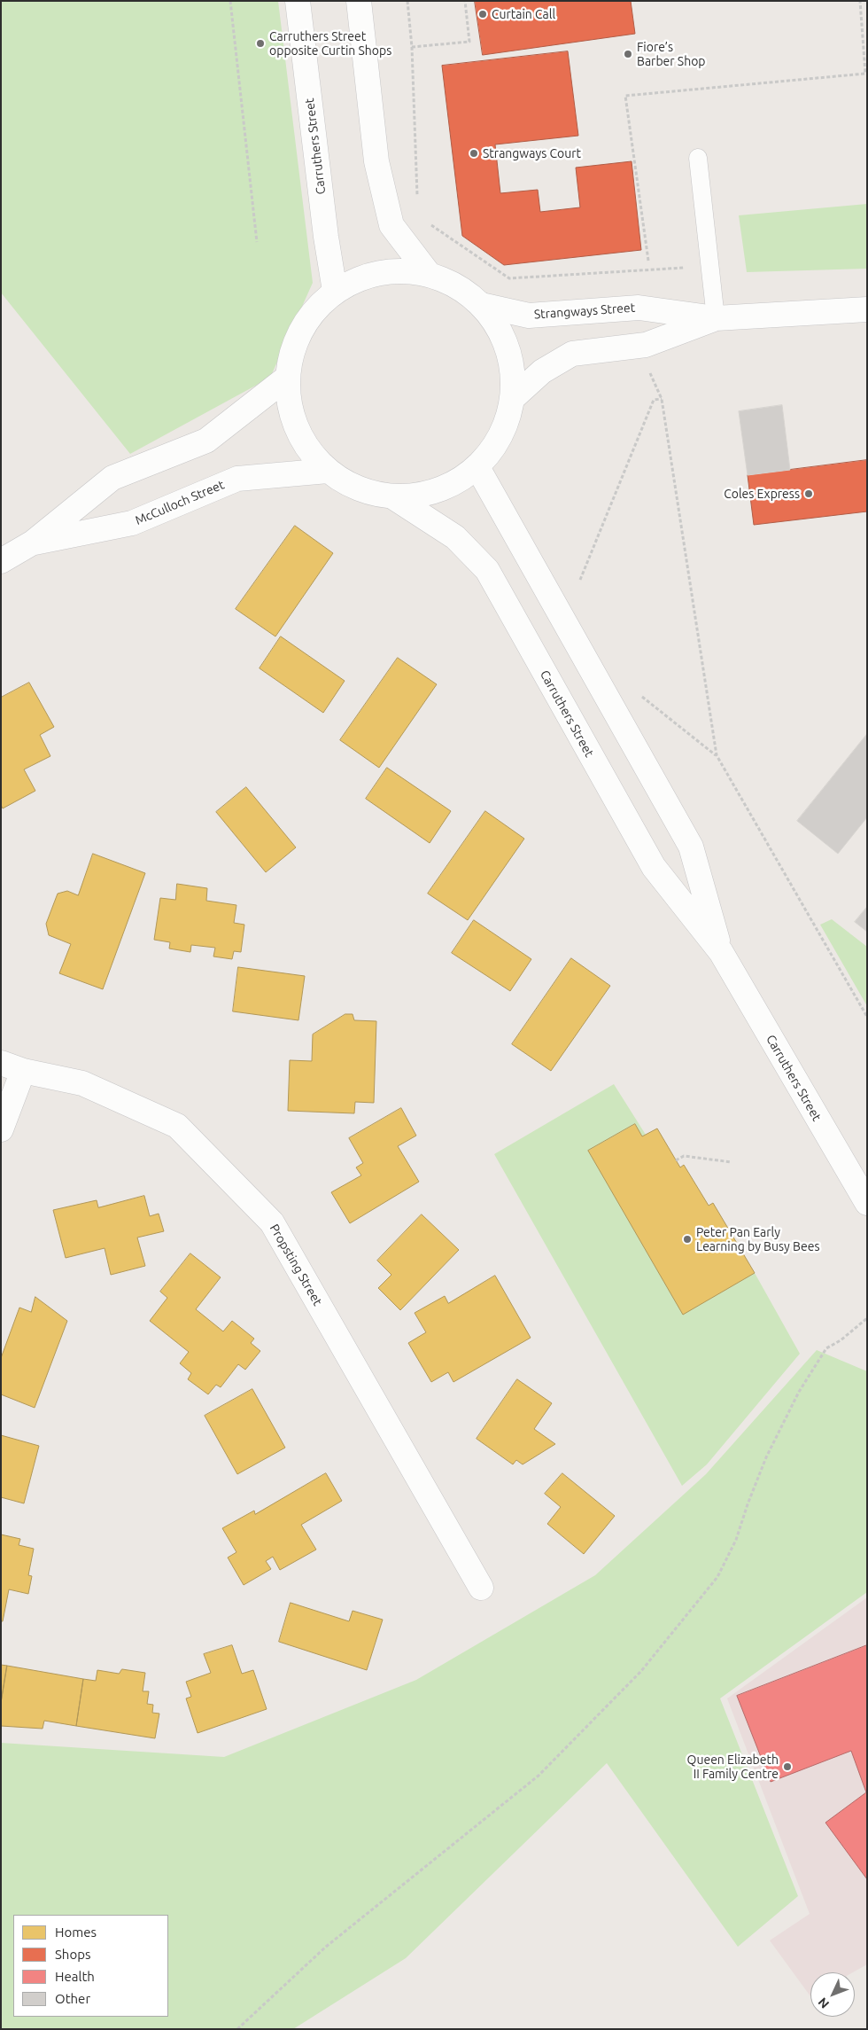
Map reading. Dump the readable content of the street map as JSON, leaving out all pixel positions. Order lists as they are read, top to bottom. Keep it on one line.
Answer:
{"streets":{"main road":["Carruthers Street","Strangways Street","McCulloch Street","Propsting Street"]},"places":["Curtain Call","Carruthers Street opposite Curtin Shops","Fiore’s Barber Shop","Strangways Court","Coles Express","Peter Pan Early Learning by Busy Bees","Queen Elizabeth II Family Centre"],"legend":["Homes","Shops","Health","Other"],"north":"bottom left"}
